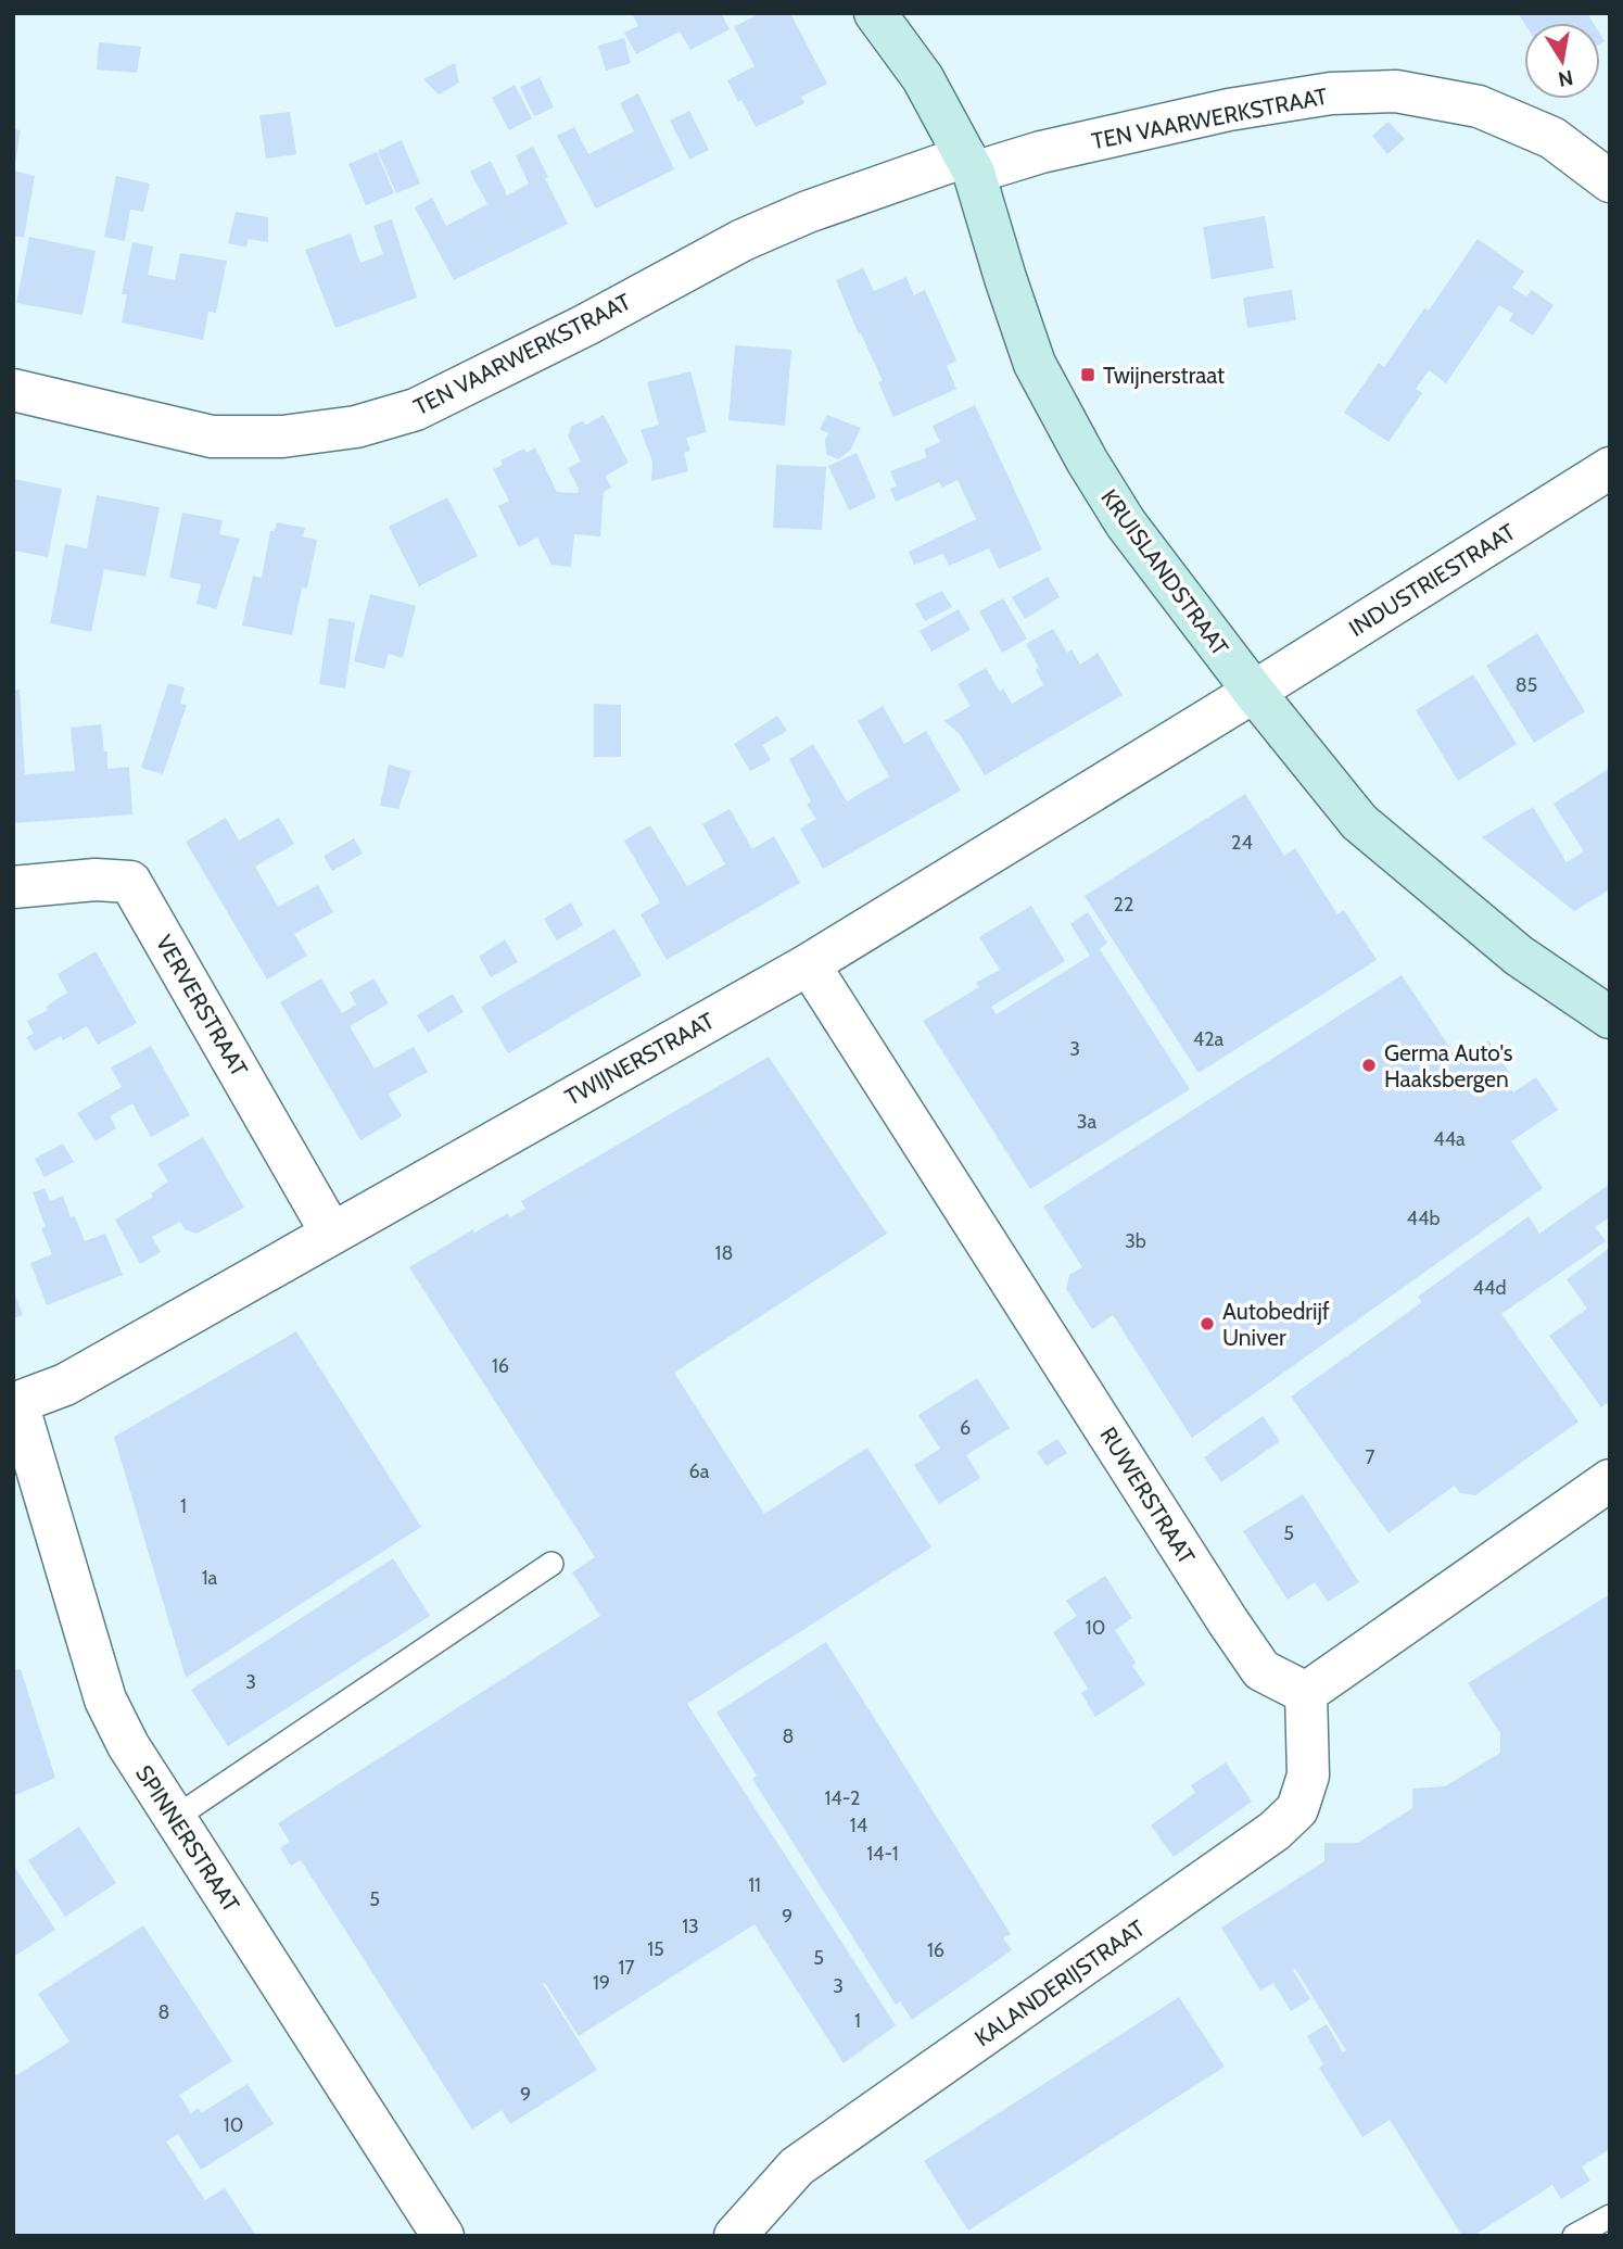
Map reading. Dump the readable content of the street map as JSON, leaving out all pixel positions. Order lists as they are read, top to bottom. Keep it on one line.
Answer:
{"streets":{"street":["TEN VAARWERKSTRAAT","KRUISLANDSTRAAT","INDUSTRIESTRAAT","VERVERSTRAAT","TWIJNERSTRAAT","RUWERSTRAAT","SPINNERSTRAAT","KALANDERIJSTRAAT"]},"crossings":[["TEN VAARWERKSTRAAT","KRUISLANDSTRAAT"],["KRUISLANDSTRAAT","INDUSTRIESTRAAT"],["KRUISLANDSTRAAT","TWIJNERSTRAAT"],["INDUSTRIESTRAAT","TWIJNERSTRAAT"],["VERVERSTRAAT","TWIJNERSTRAAT"],["TWIJNERSTRAAT","RUWERSTRAAT"],["TWIJNERSTRAAT","SPINNERSTRAAT"],["RUWERSTRAAT","KALANDERIJSTRAAT"]],"places":{"transit":["Twijnerstraat"],"other":["Germa Auto's Haaksbergen","Autobedrijf Univer"]},"house_numbers":["85","24","22","42a","3","3a","44a","44b","3b","18","44d","16","6","7","6a","1","5","1a","10","3","8","14-2","14","14-1","11","5","9","13","15","16","5","17","19","3","8","1","9","10"],"north":"bottom"}
